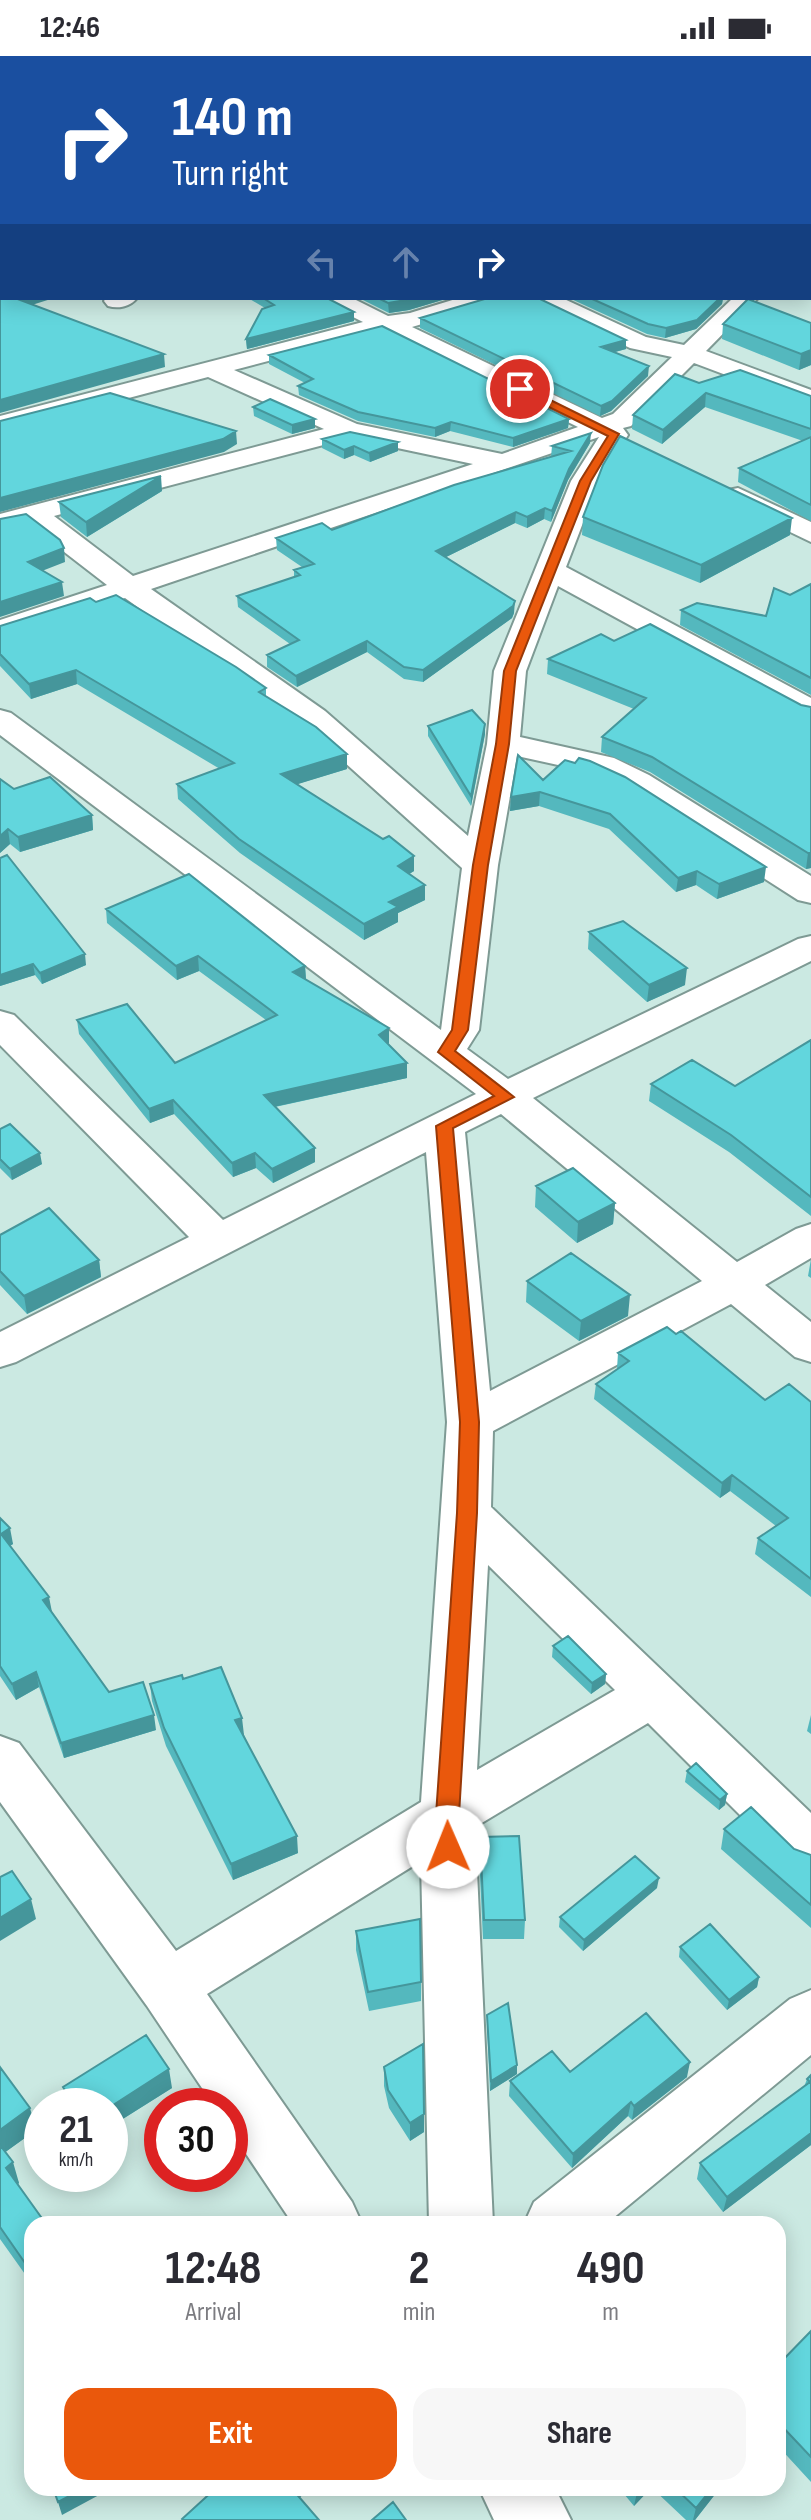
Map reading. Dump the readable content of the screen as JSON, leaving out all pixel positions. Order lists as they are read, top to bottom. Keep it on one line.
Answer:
{"page":{"status":"12:46","turn":["140 m","Turn right"],"speed":"21 km/h","limit":"30","eta":["12:48","Arrival","2","min","490","m"],"buttons":["Exit","Share"]}}
